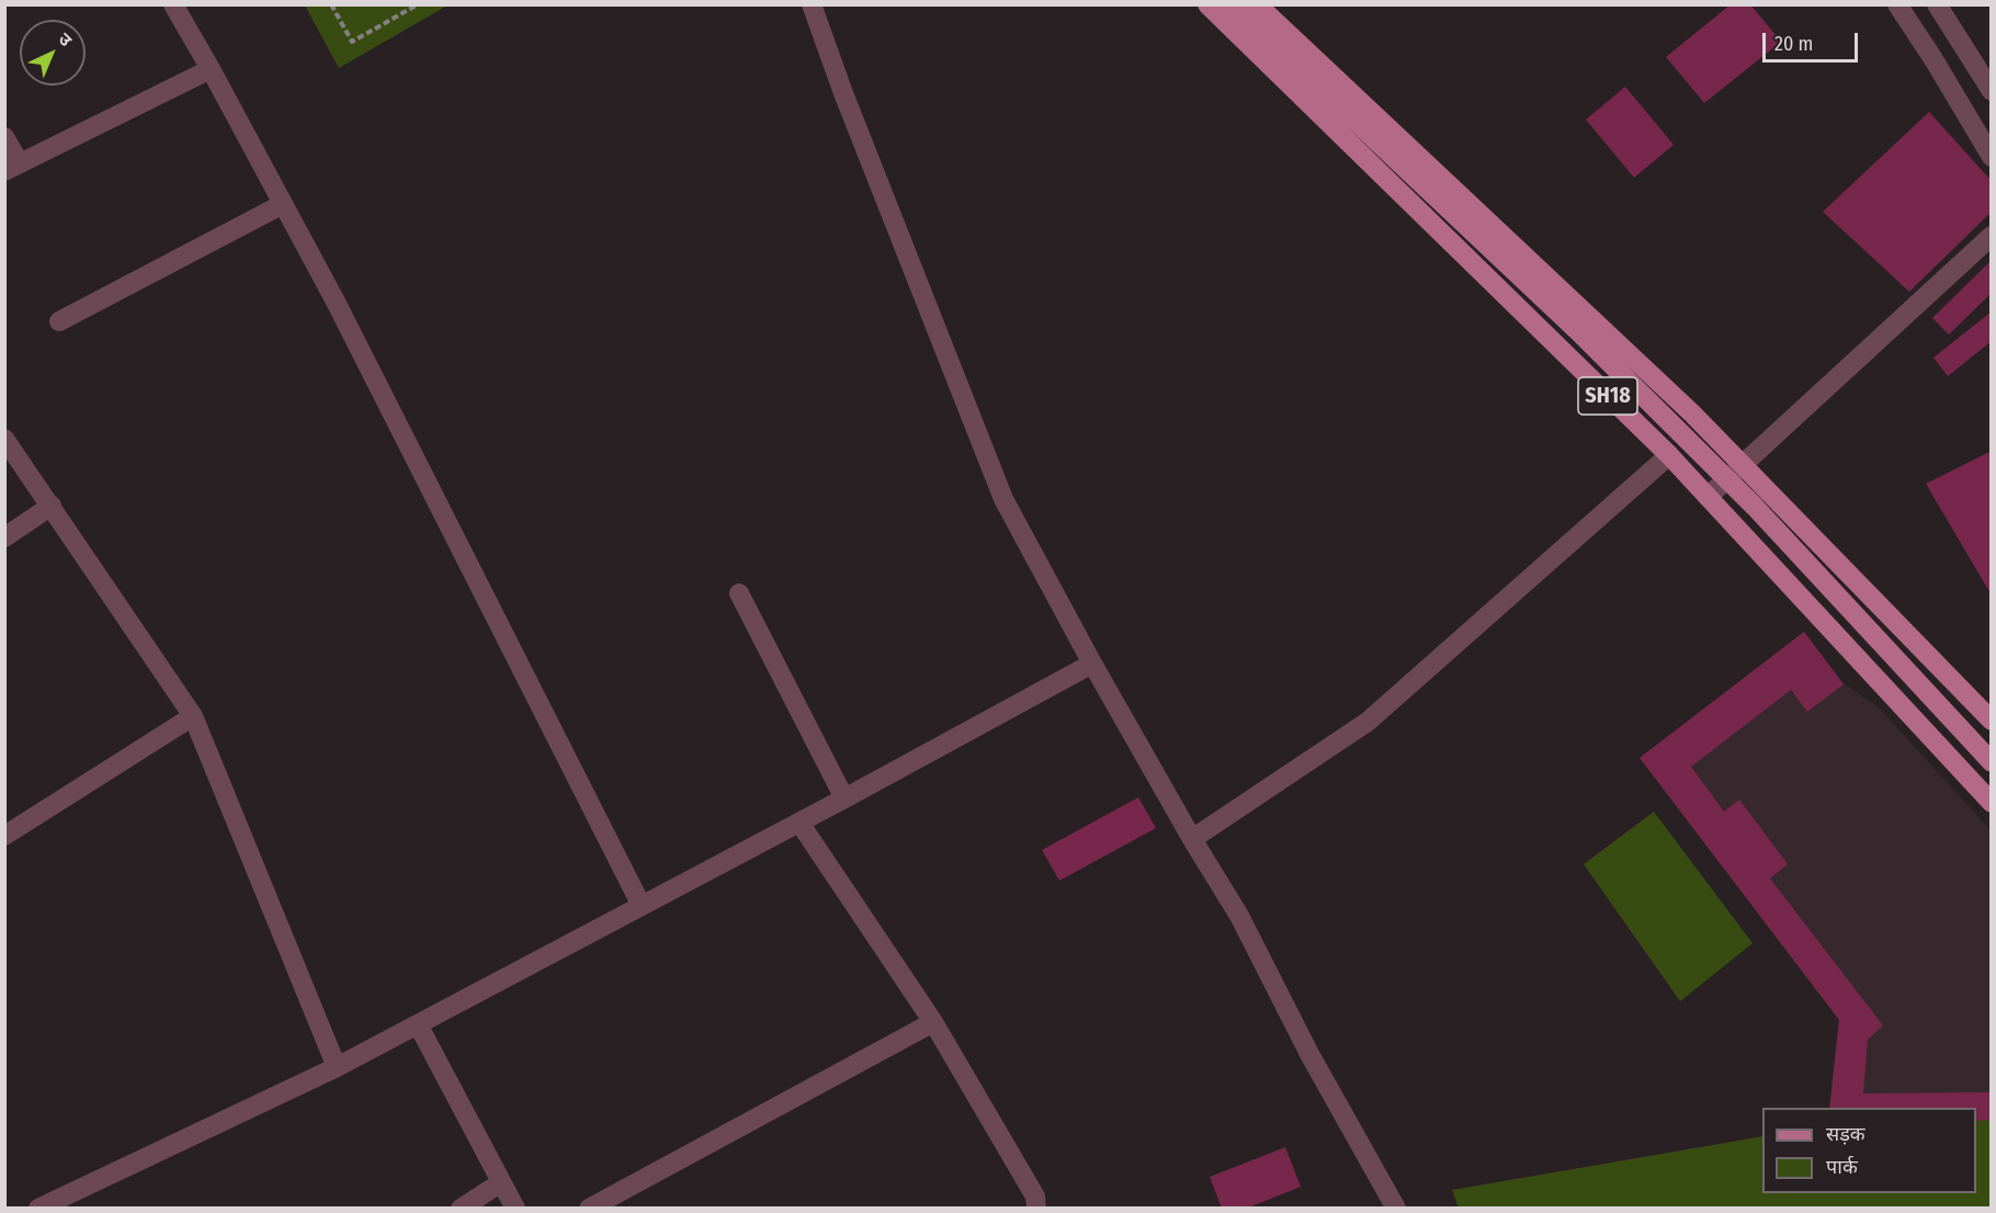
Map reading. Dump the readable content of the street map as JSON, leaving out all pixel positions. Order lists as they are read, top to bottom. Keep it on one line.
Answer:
{"streets":{"main road":["SH18"]},"legend":["सड़क","पार्क"],"scale_bar":"20 m","north":"top right"}
